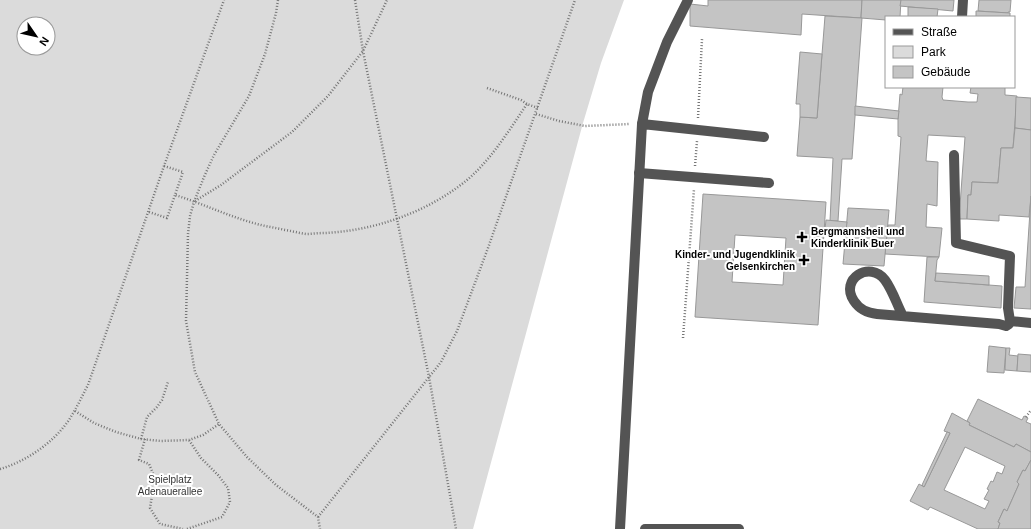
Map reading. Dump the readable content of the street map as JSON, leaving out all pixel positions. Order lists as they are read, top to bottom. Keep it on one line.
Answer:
{"parks":["Spielplatz Adenauerallee"],"places":{"health":["Bergmannsheil und Kinderklinik Buer","Kinder- und Jugendklinik Gelsenkirchen"]},"legend":["Straße","Park","Gebäude"],"north":"bottom right"}
